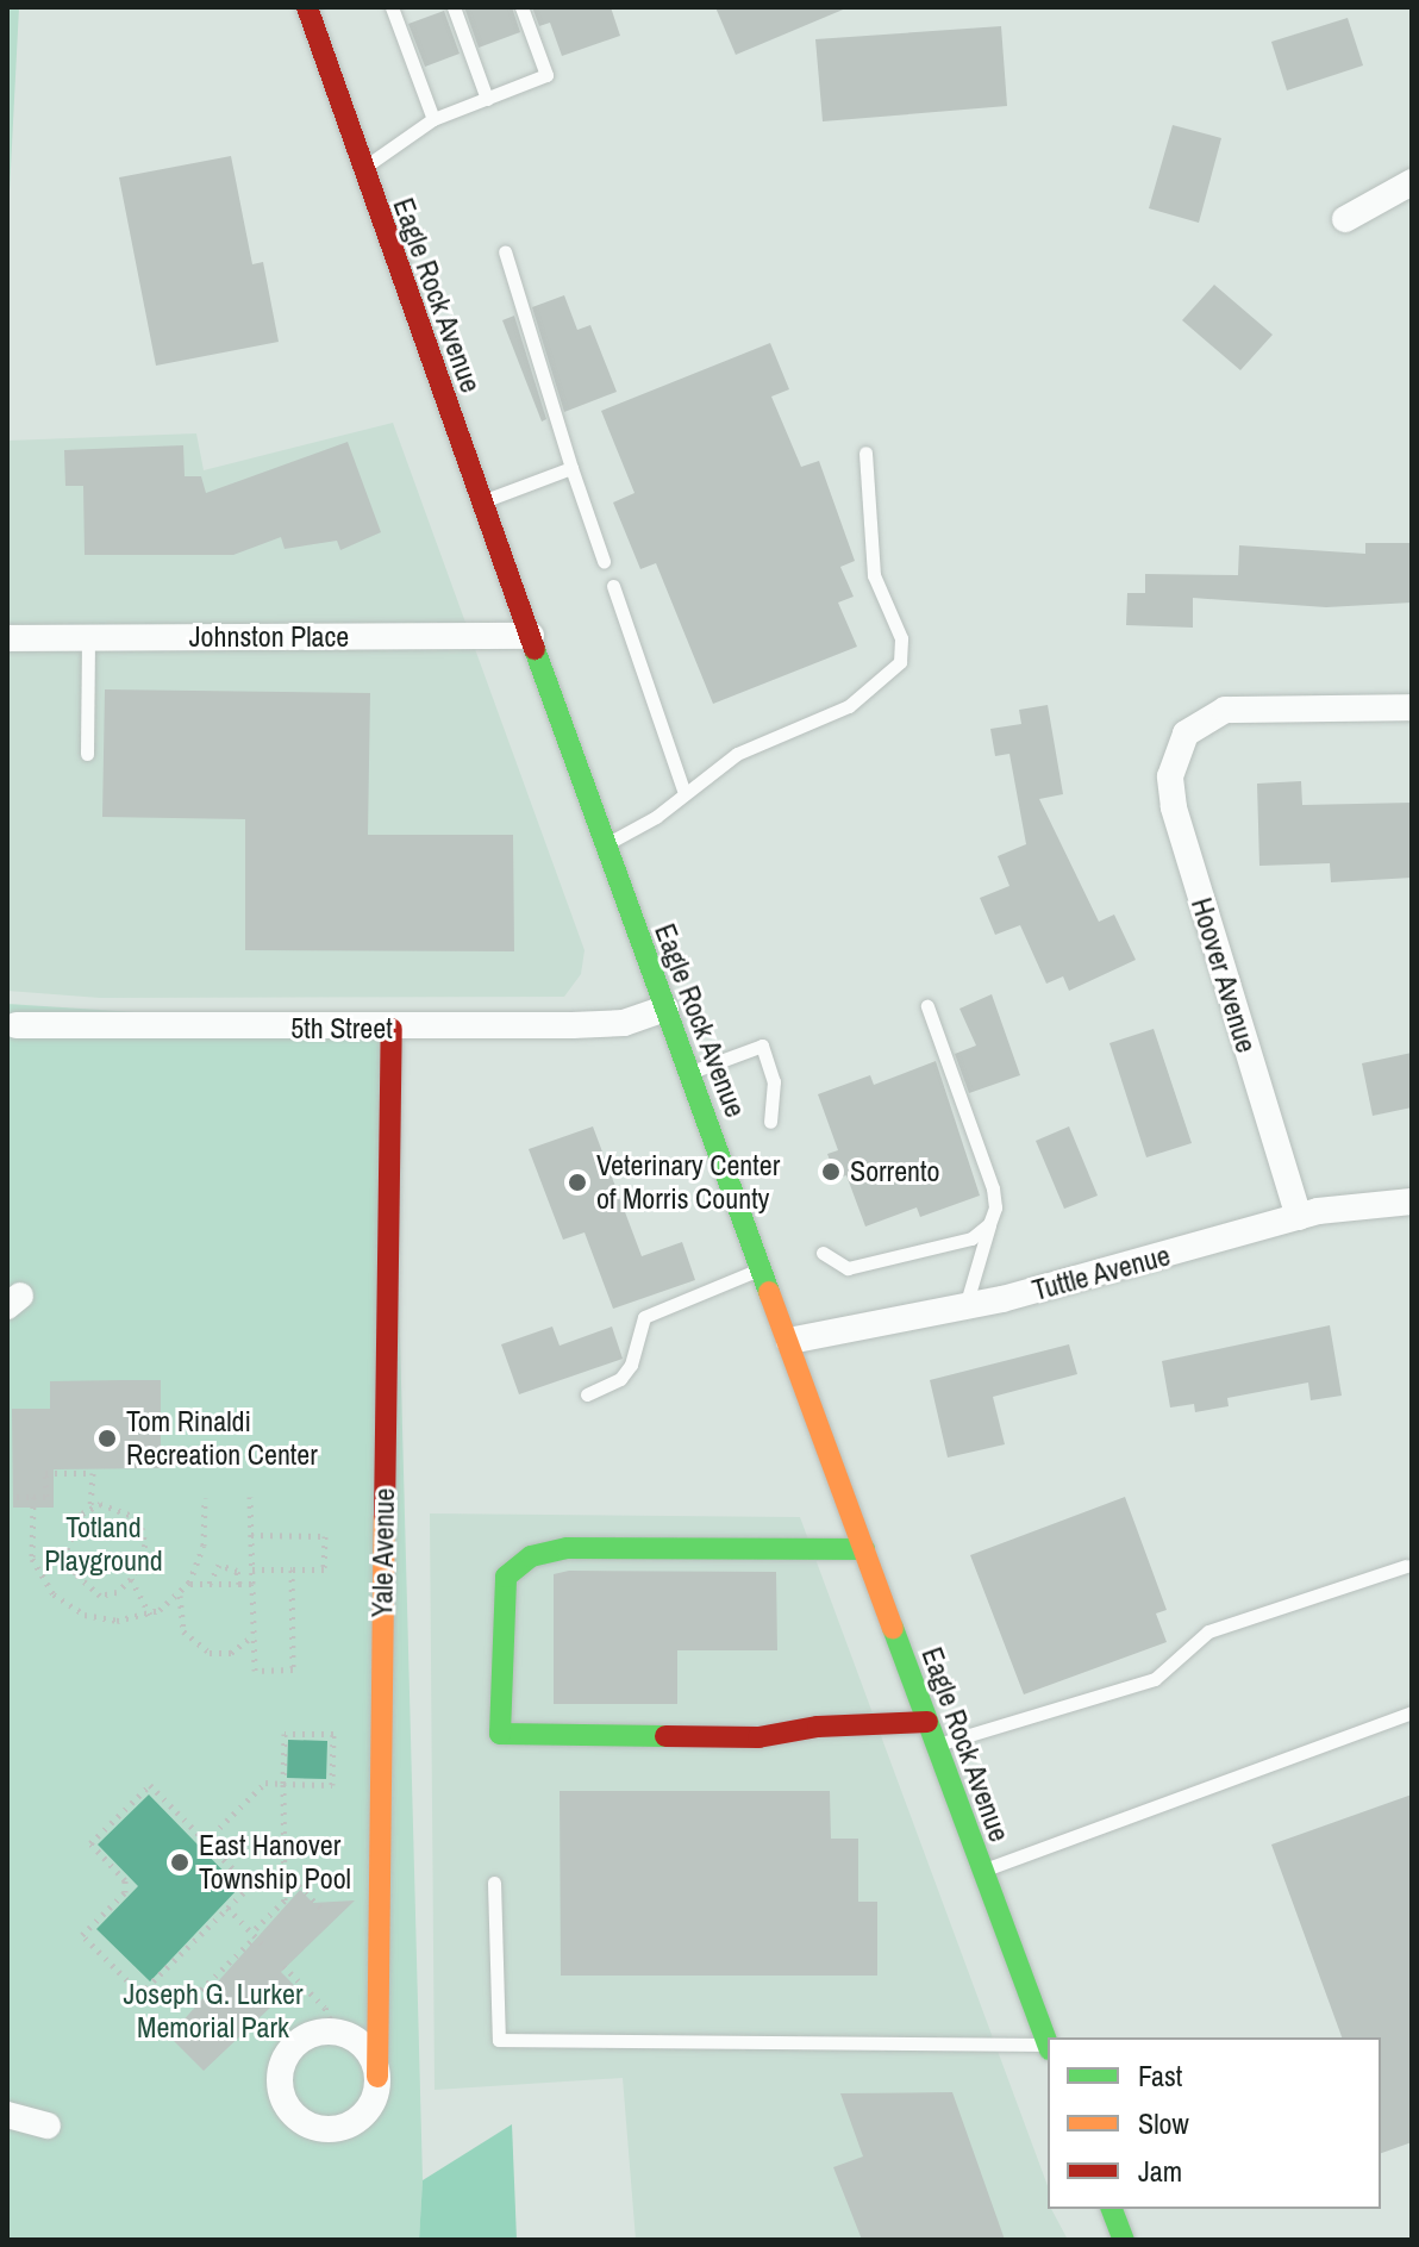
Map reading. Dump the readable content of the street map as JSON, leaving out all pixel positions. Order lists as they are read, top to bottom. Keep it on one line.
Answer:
{"streets":{"main road":["Eagle Rock Avenue","Yale Avenue"],"street":["Johnston Place","Hoover Avenue","5th Street","Tuttle Avenue"]},"crossings":[["Eagle Rock Avenue","Johnston Place"],["Eagle Rock Avenue","5th Street"],["Eagle Rock Avenue","Tuttle Avenue"],["Hoover Avenue","Tuttle Avenue"],["5th Street","Yale Avenue"]],"parks":["Totland Playground","Joseph G. Lurker Memorial Park"],"places":["Sorrento","Veterinary Center of Morris County","Tom Rinaldi Recreation Center","East Hanover Township Pool"],"legend":["Fast","Slow","Jam"]}
